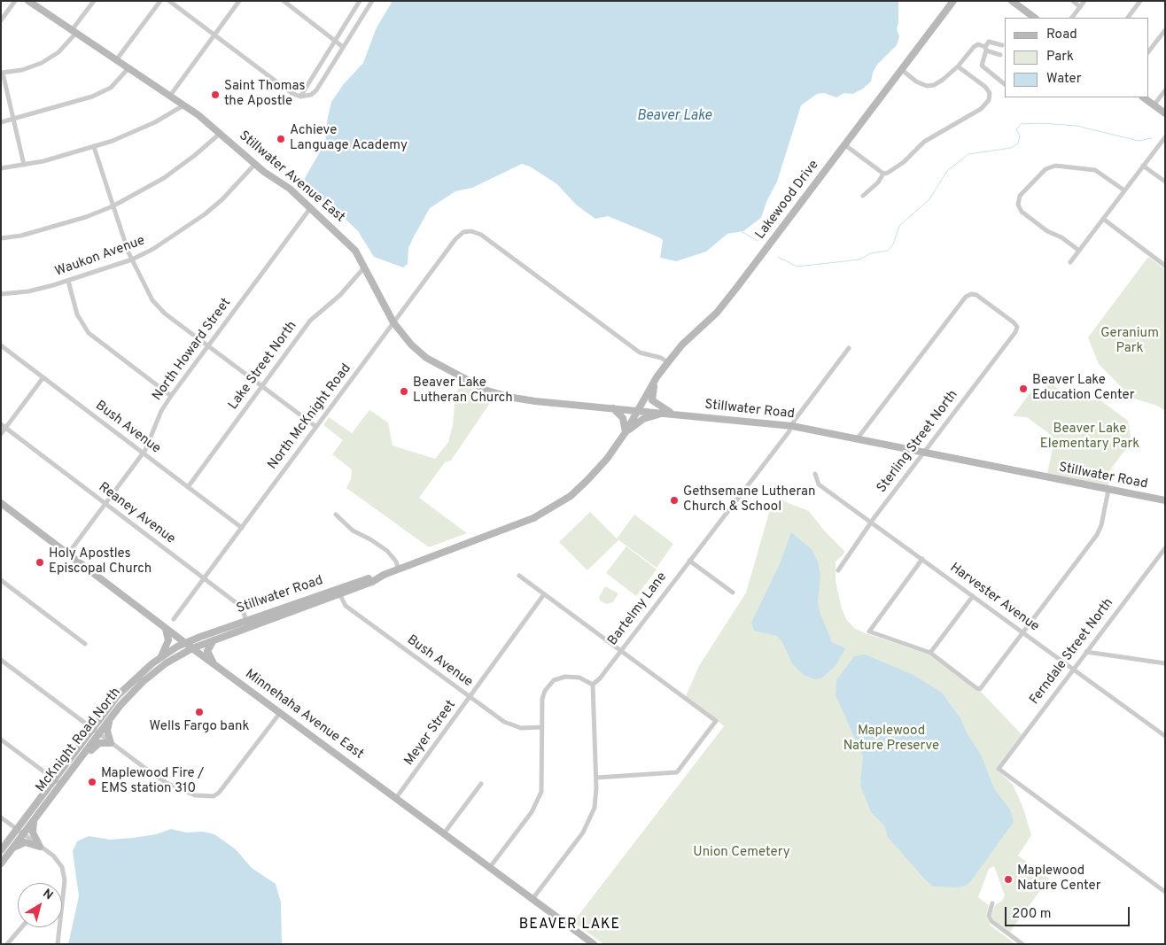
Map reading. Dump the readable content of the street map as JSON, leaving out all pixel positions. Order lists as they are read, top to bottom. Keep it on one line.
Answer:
{"streets":{"main road":["Stillwater Avenue East","Lakewood Drive","Stillwater Road","Minnehaha Avenue East","McKnight Road North"],"street":["Waukon Avenue","North Howard Street","Lake Street North","North McKnight Road","Bush Avenue","Sterling Street North","Reaney Avenue","Harvester Avenue","Bartelmy Lane","Ferndale Street North","Meyer Street"]},"crossings":[["Stillwater Avenue East","Lakewood Drive"],["Stillwater Avenue East","Waukon Avenue"],["Stillwater Avenue East","North Howard Street"],["Stillwater Avenue East","Lake Street North"],["Stillwater Avenue East","Stillwater Road"],["Stillwater Avenue East","North McKnight Road"],["Lakewood Drive","Stillwater Road"],["Lakewood Drive","North McKnight Road"],["North Howard Street","Bush Avenue"],["North Howard Street","Reaney Avenue"],["North Howard Street","Minnehaha Avenue East"],["Lake Street North","Bush Avenue"],["Stillwater Road","Bush Avenue"],["Stillwater Road","Sterling Street North"],["Stillwater Road","Reaney Avenue"],["Stillwater Road","Bartelmy Lane"],["Stillwater Road","Minnehaha Avenue East"],["Stillwater Road","McKnight Road North"],["North McKnight Road","Bush Avenue"],["North McKnight Road","Reaney Avenue"],["Bush Avenue","Meyer Street"],["Sterling Street North","Harvester Avenue"],["Harvester Avenue","Ferndale Street North"],["Minnehaha Avenue East","Meyer Street"],["Minnehaha Avenue East","McKnight Road North"]],"districts":["BEAVER LAKE"],"water":["Beaver Lake"],"parks":["Geranium Park","Beaver Lake Elementary Park","Maplewood Nature Preserve","Union Cemetery"],"places":["Saint Thomas the Apostle","Achieve Language Academy","Beaver Lake Education Center","Beaver Lake Lutheran Church","Gethsemane Lutheran Church & School","Holy Apostles Episcopal Church","Wells Fargo bank","Maplewood Fire / EMS station 310","Maplewood Nature Center"],"legend":["Road","Park","Water"],"scale_bar":"200 m","north":"top right"}
